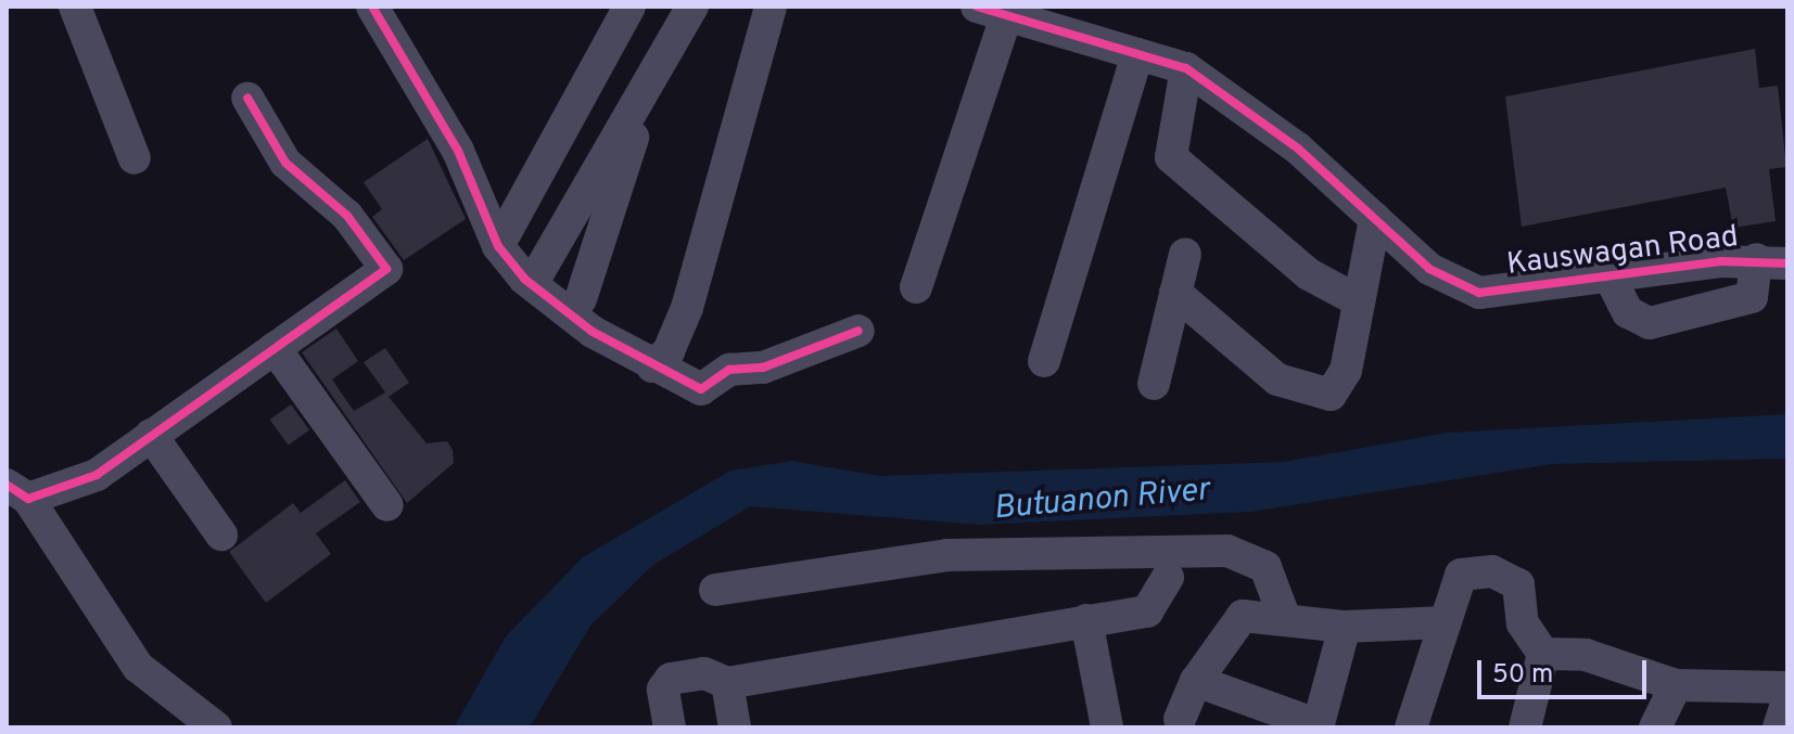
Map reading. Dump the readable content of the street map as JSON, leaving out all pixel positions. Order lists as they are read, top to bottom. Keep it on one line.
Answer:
{"streets":{"street":["Kauswagan Road"]},"water":["Butuanon River"],"scale_bar":"50 m"}
